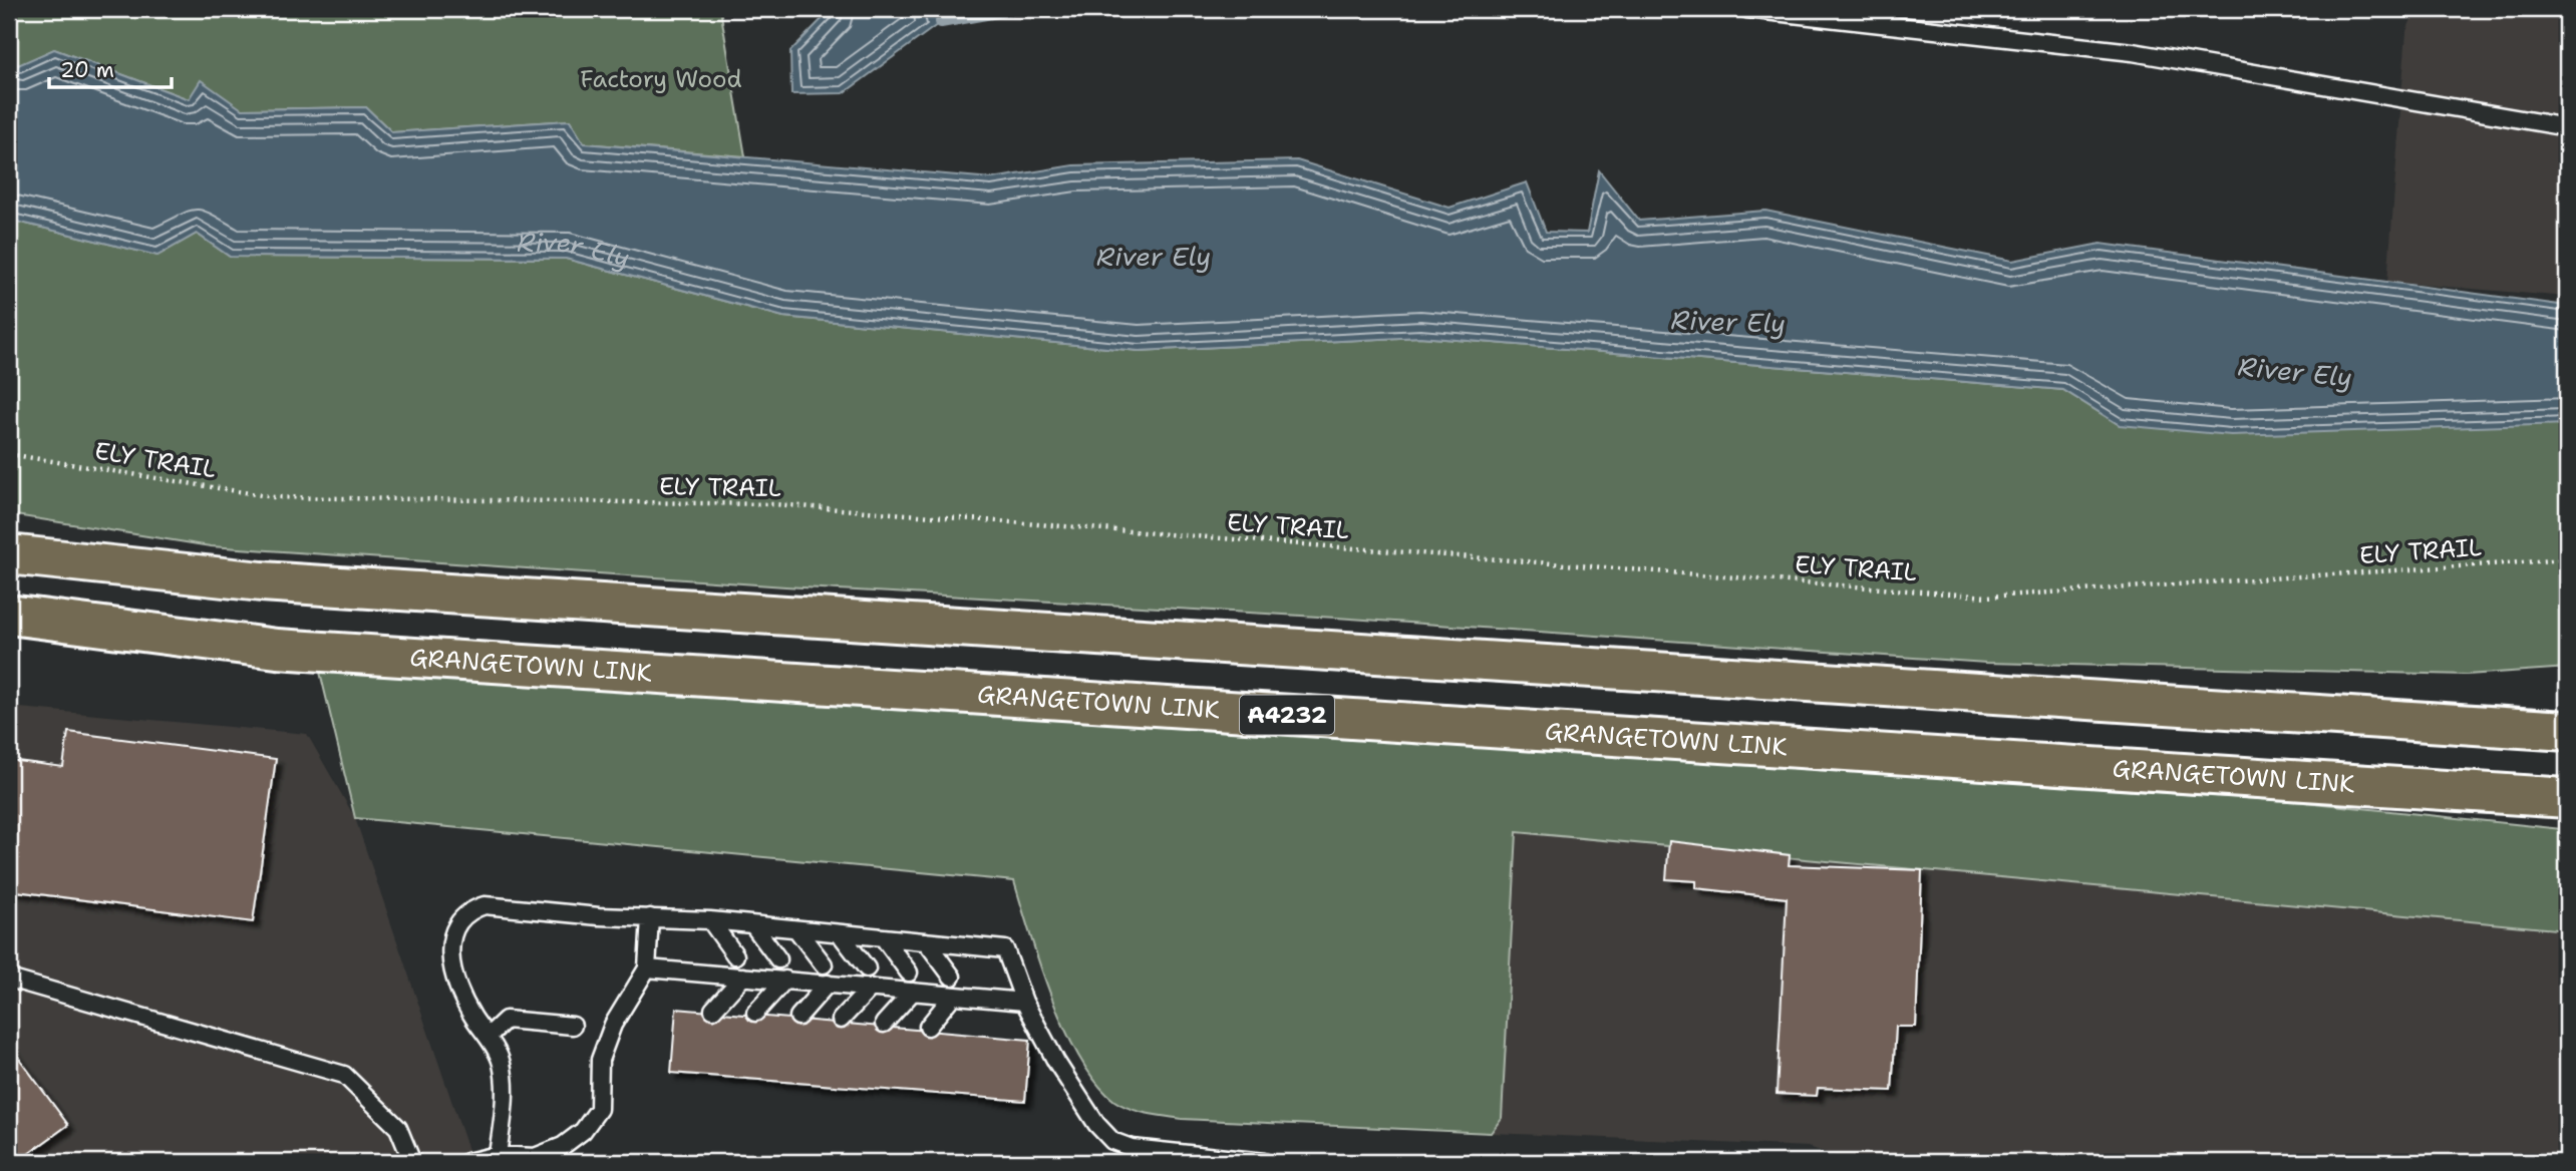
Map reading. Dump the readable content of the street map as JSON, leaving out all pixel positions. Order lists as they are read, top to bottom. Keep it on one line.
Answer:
{"streets":{"main road":["GRANGETOWN LINK","A4232"],"path":["ELY TRAIL"]},"water":["River Ely"],"parks":["Factory Wood"],"scale_bar":"20 m"}
